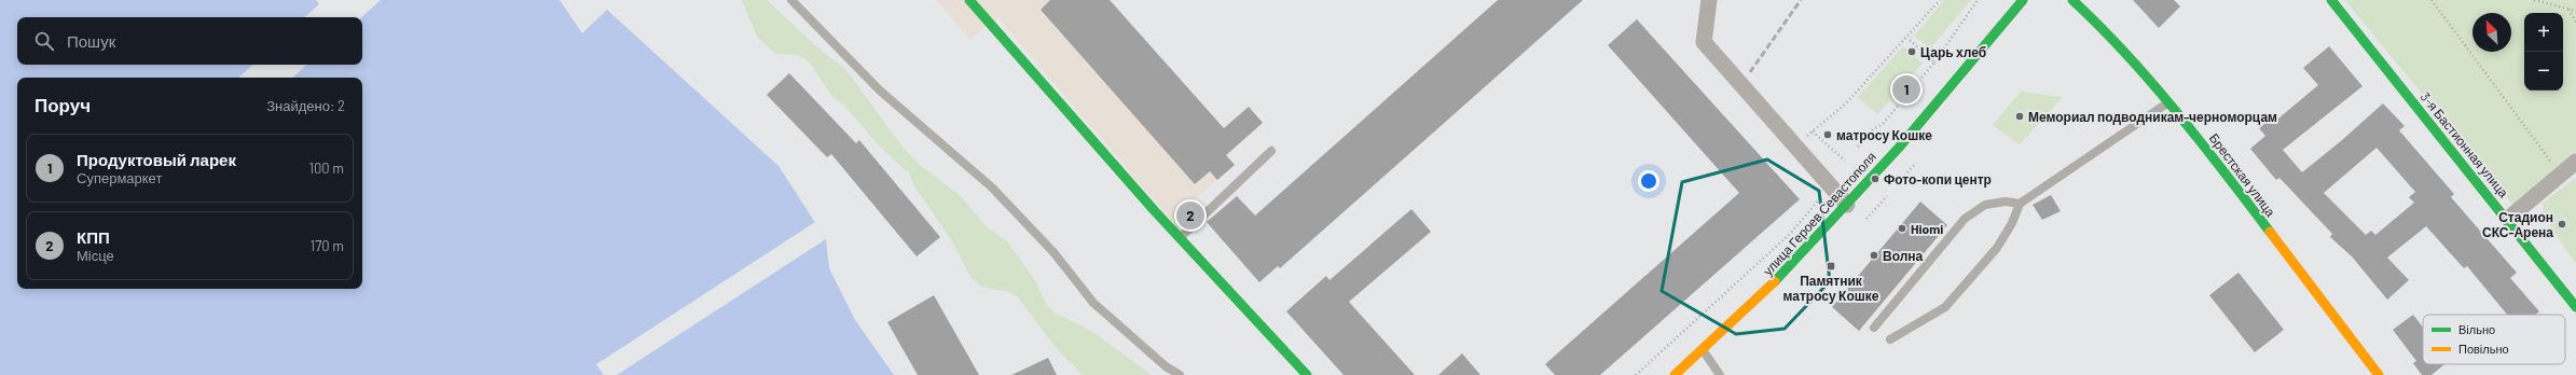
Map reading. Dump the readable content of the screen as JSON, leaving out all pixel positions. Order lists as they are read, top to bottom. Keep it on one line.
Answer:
{"streets":{"main road":["3-я Бастионная улица","Брестская улица","улица Героев Севастополя"]},"places":{"other":["Царь хлеб","Мемориал подводникам-черноморцам","матросу Кошке","Фото-копи центр","Стадион СКС-Арена","Hiomi","Волна"],"transit":["Памятник матросу Кошке"]},"legend":["Вільно","Повільно"],"north":"top left","page":{"map_buttons":["+","−"],"search":"Пошук","pins":["1","2"],"heading":["Поруч","Знайдено: 2"],"list":[{"mark":"1","name":"Продуктовый ларек","note":"Супермаркет","value":"100 m"},{"mark":"2","name":"КПП","note":"Місце","value":"170 m"}]}}
